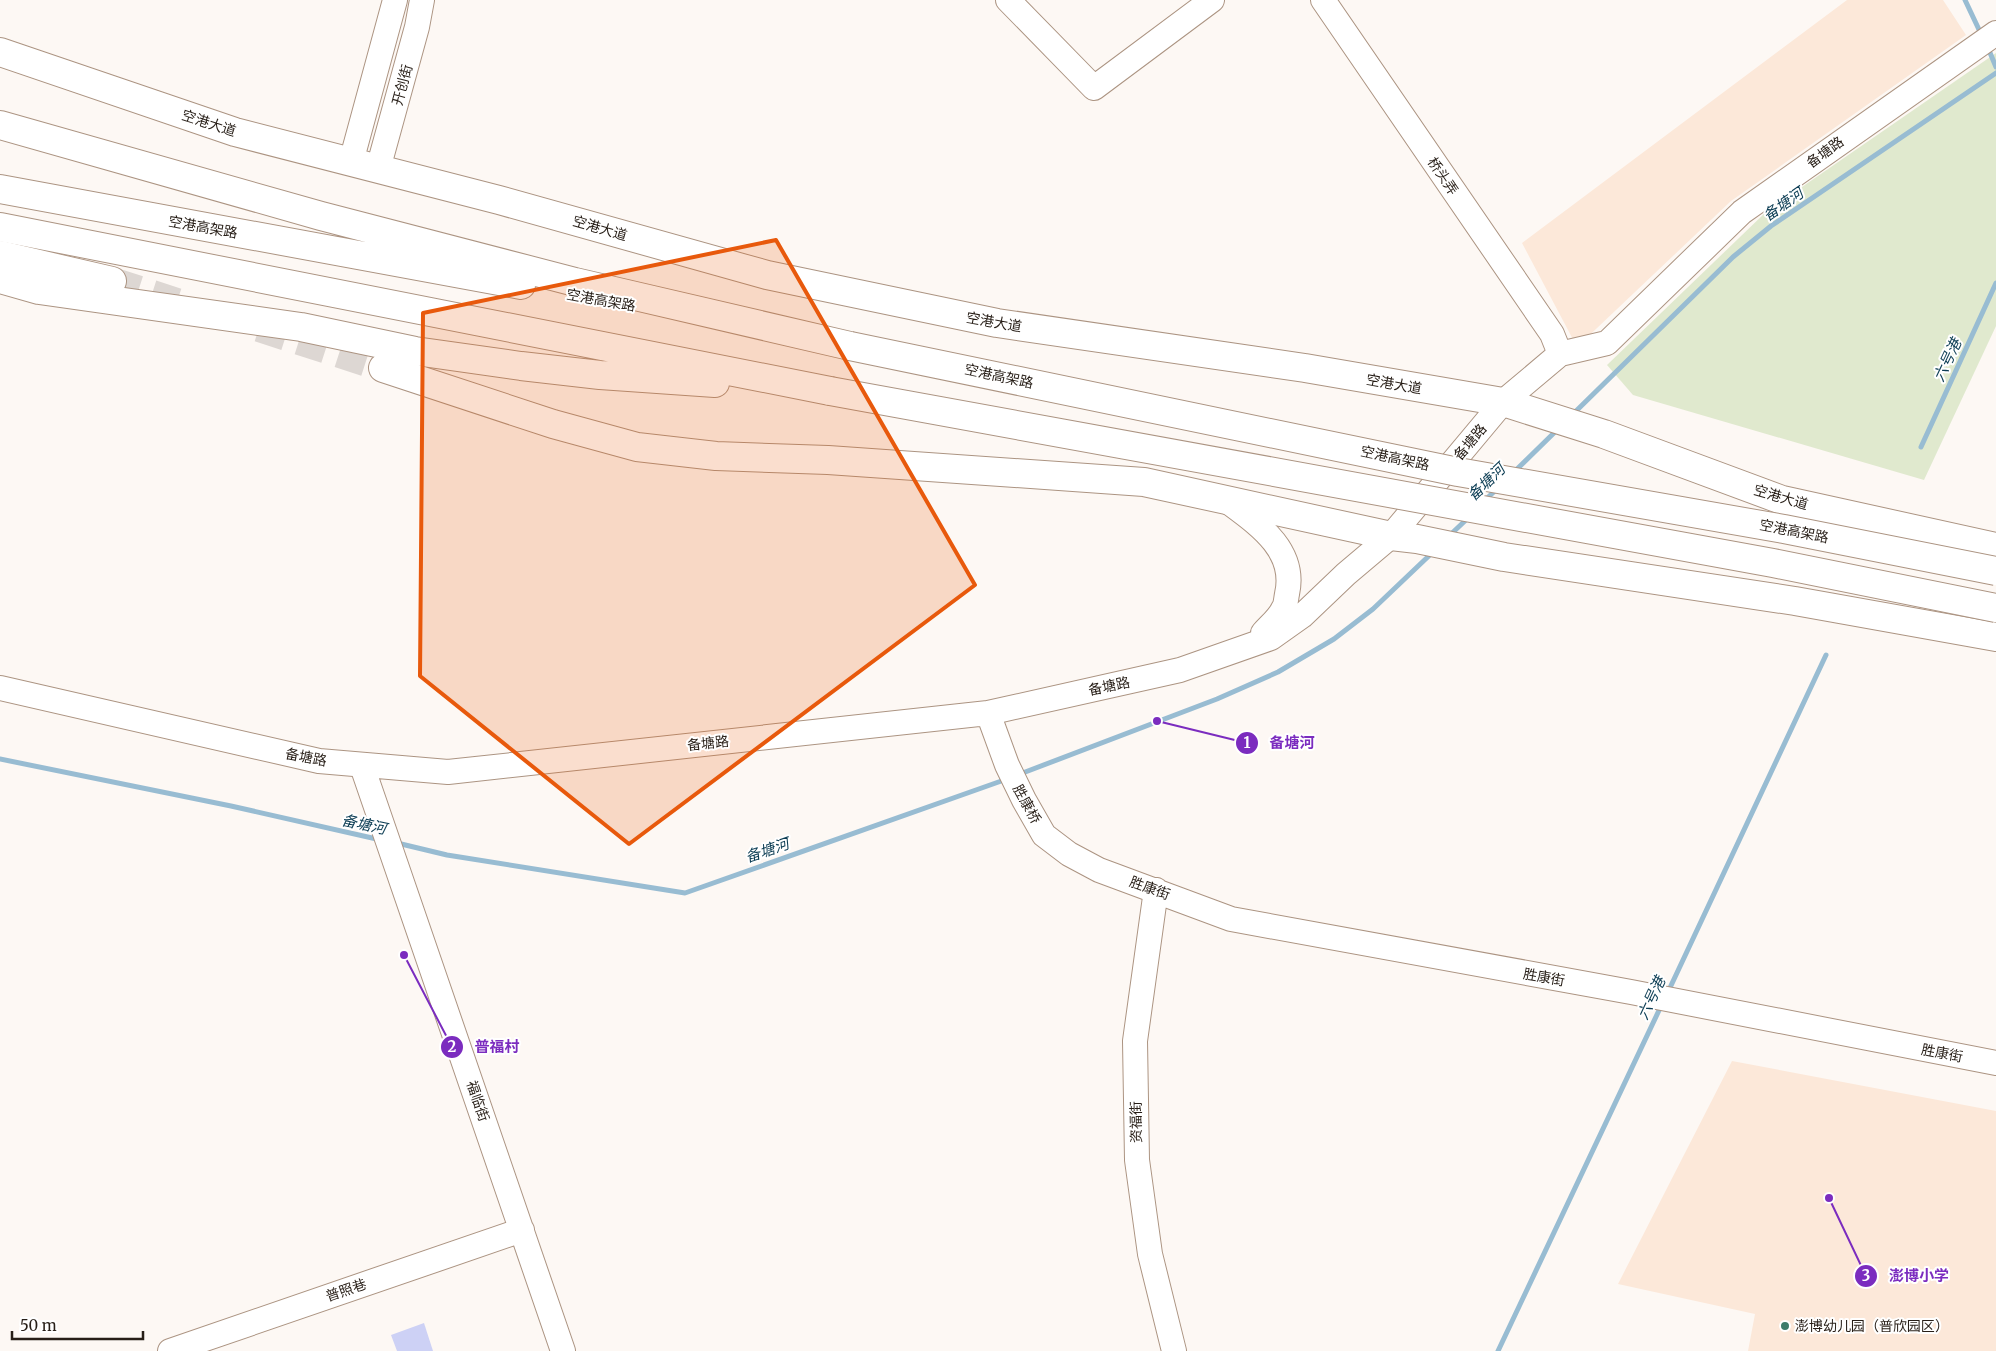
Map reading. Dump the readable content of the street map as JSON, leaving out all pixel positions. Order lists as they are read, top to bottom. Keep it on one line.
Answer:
{"streets":{"main road":["空港大道","空港高架路"],"street":["开创街","备塘路","桥头弄","胜康桥","胜康街","福临街","资福街","普照巷"]},"crossings":[["开创街","空港大道"],["空港大道","备塘路"],["备塘路","桥头弄"],["备塘路","胜康桥"],["备塘路","福临街"],["胜康桥","胜康街"],["胜康街","资福街"],["福临街","普照巷"]],"water":["备塘河","六号港"],"places":["备塘河","普福村","澎博小学","澎博幼儿园（普欣园区）"],"scale_bar":"50 m"}
